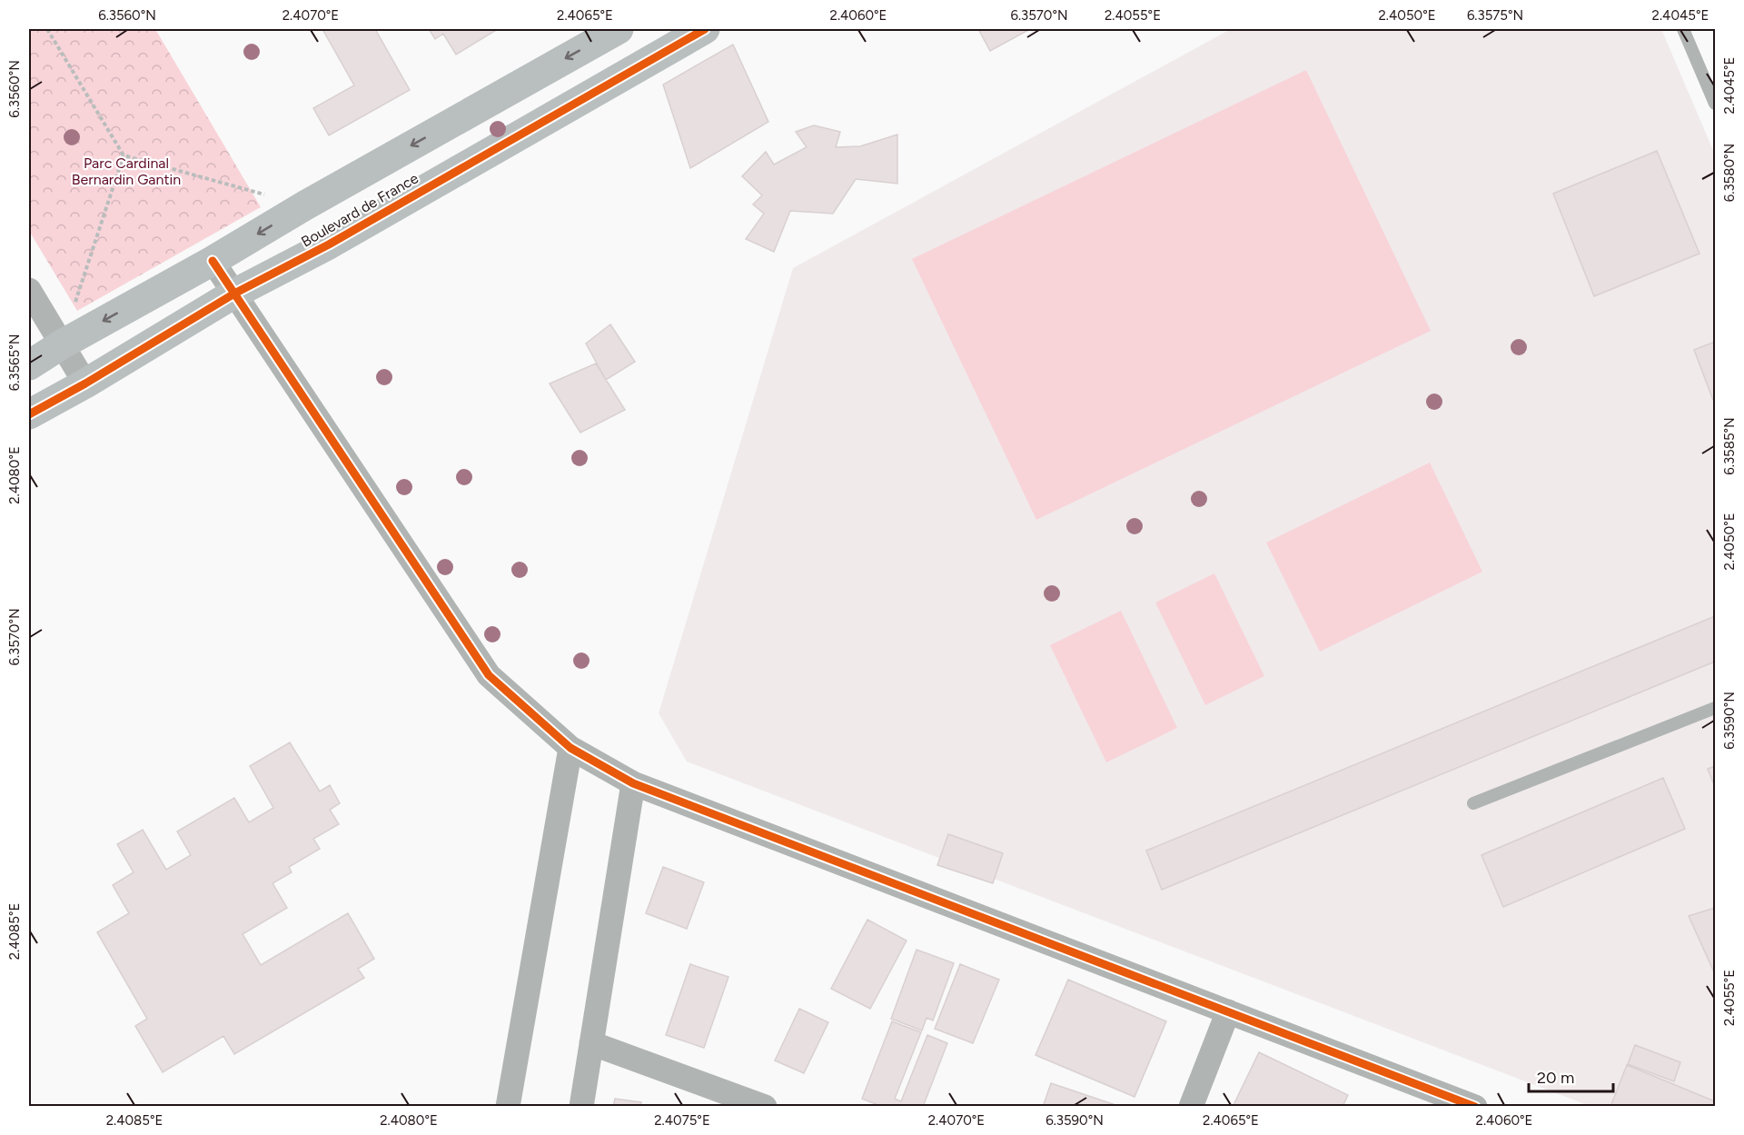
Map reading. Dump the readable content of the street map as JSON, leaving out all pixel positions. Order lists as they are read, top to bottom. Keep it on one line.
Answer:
{"streets":{"street":["Boulevard de France"]},"parks":["Parc Cardinal Bernardin Gantin"],"scale_bar":"20 m","coordinates":["6.3560°N","2.4070°E","2.4065°E","2.4060°E","6.3570°N","2.4055°E","2.4050°E","6.3575°N","2.4045°E","6.3580°N","6.3565°N","6.3585°N","2.4080°E","6.3590°N","2.4085°E","2.4075°E"]}
